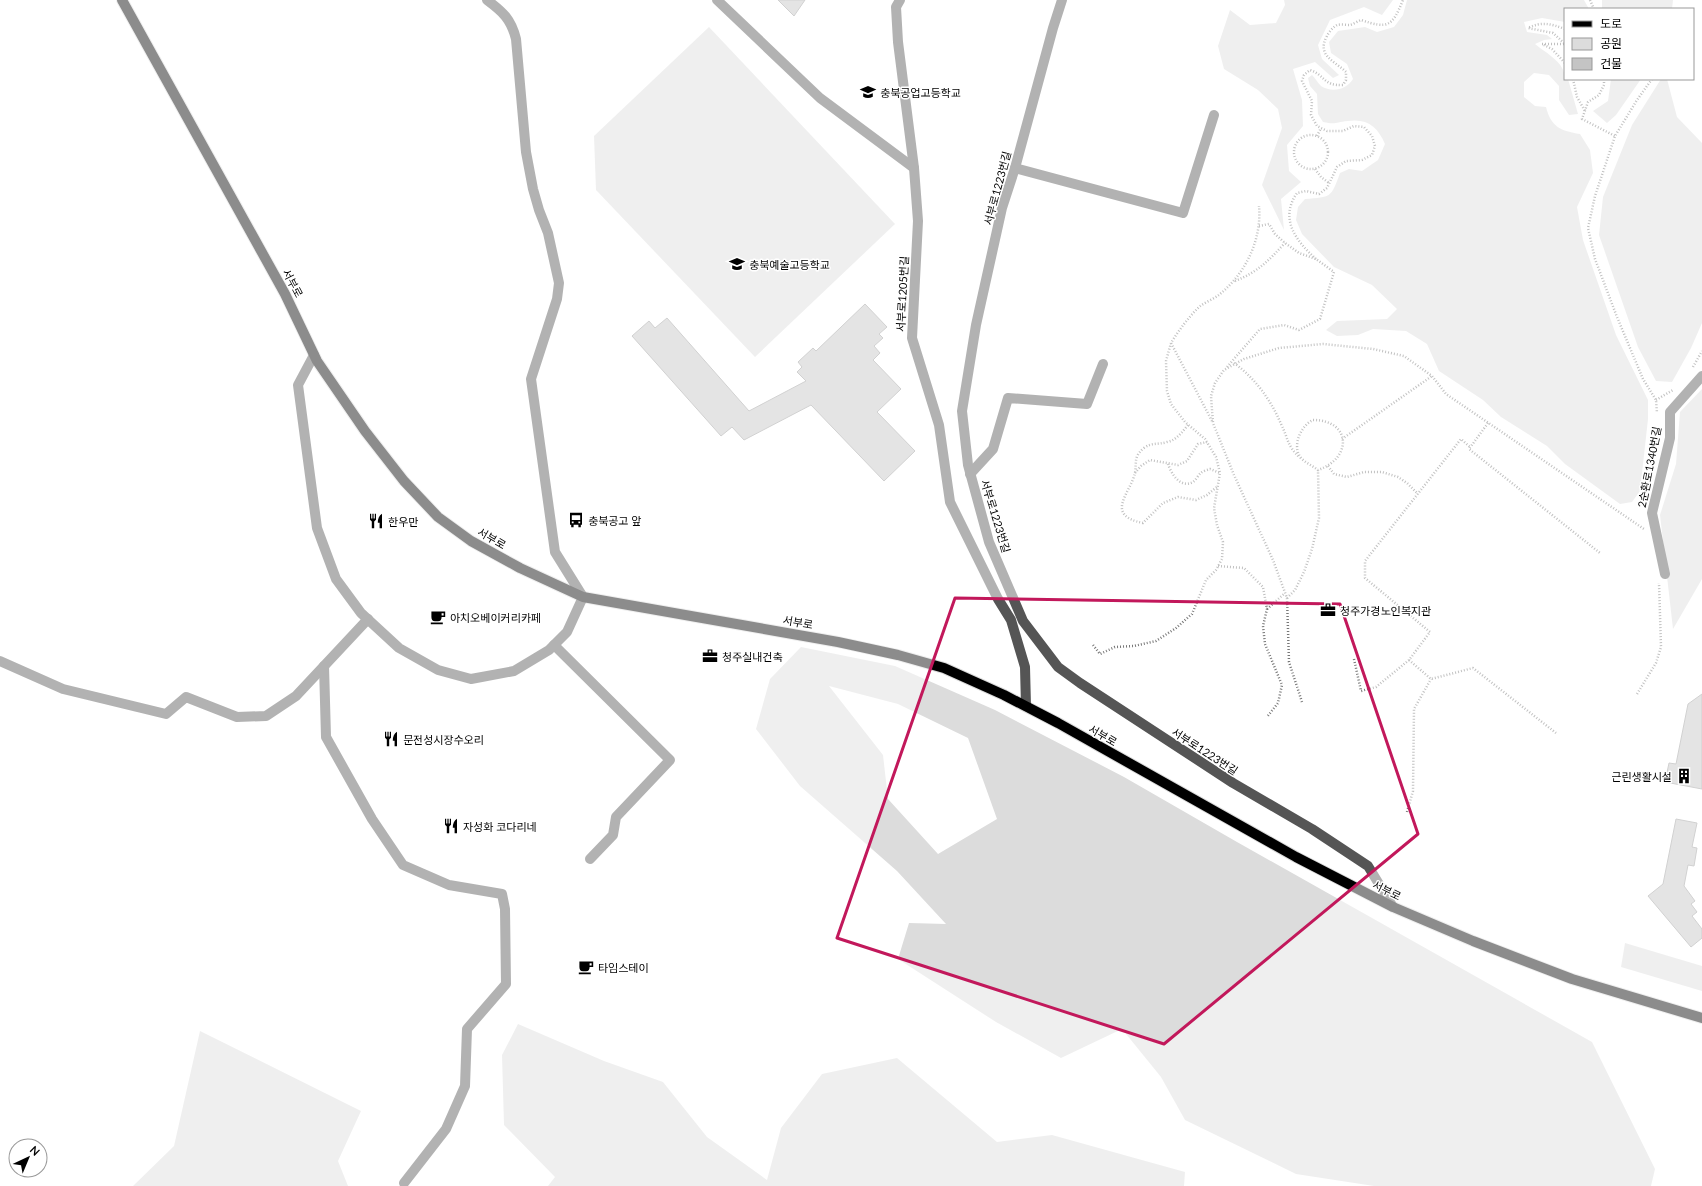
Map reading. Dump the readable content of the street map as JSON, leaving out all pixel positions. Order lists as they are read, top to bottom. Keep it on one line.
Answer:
{"streets":{"main road":["서부로"],"street":["서부로1223번길","서부로1205번길","2순환로1340번길"]},"crossings":[["서부로1223번길","서부로"],["서부로","서부로1205번길"]],"places":{"school or university":["충북공업고등학교","충북예술고등학교"],"bus stop":["충북공고 앞"],"restaurant":["한우만","문전성시장수오리","자성화 코다리네"],"office":["청주가경노인복지관","청주실내건축"],"cafe":["아치오베이커리카페","타임스테이"],"building":["근린생활시설"]},"legend":["도로","공원","건물"],"north":"top right"}
